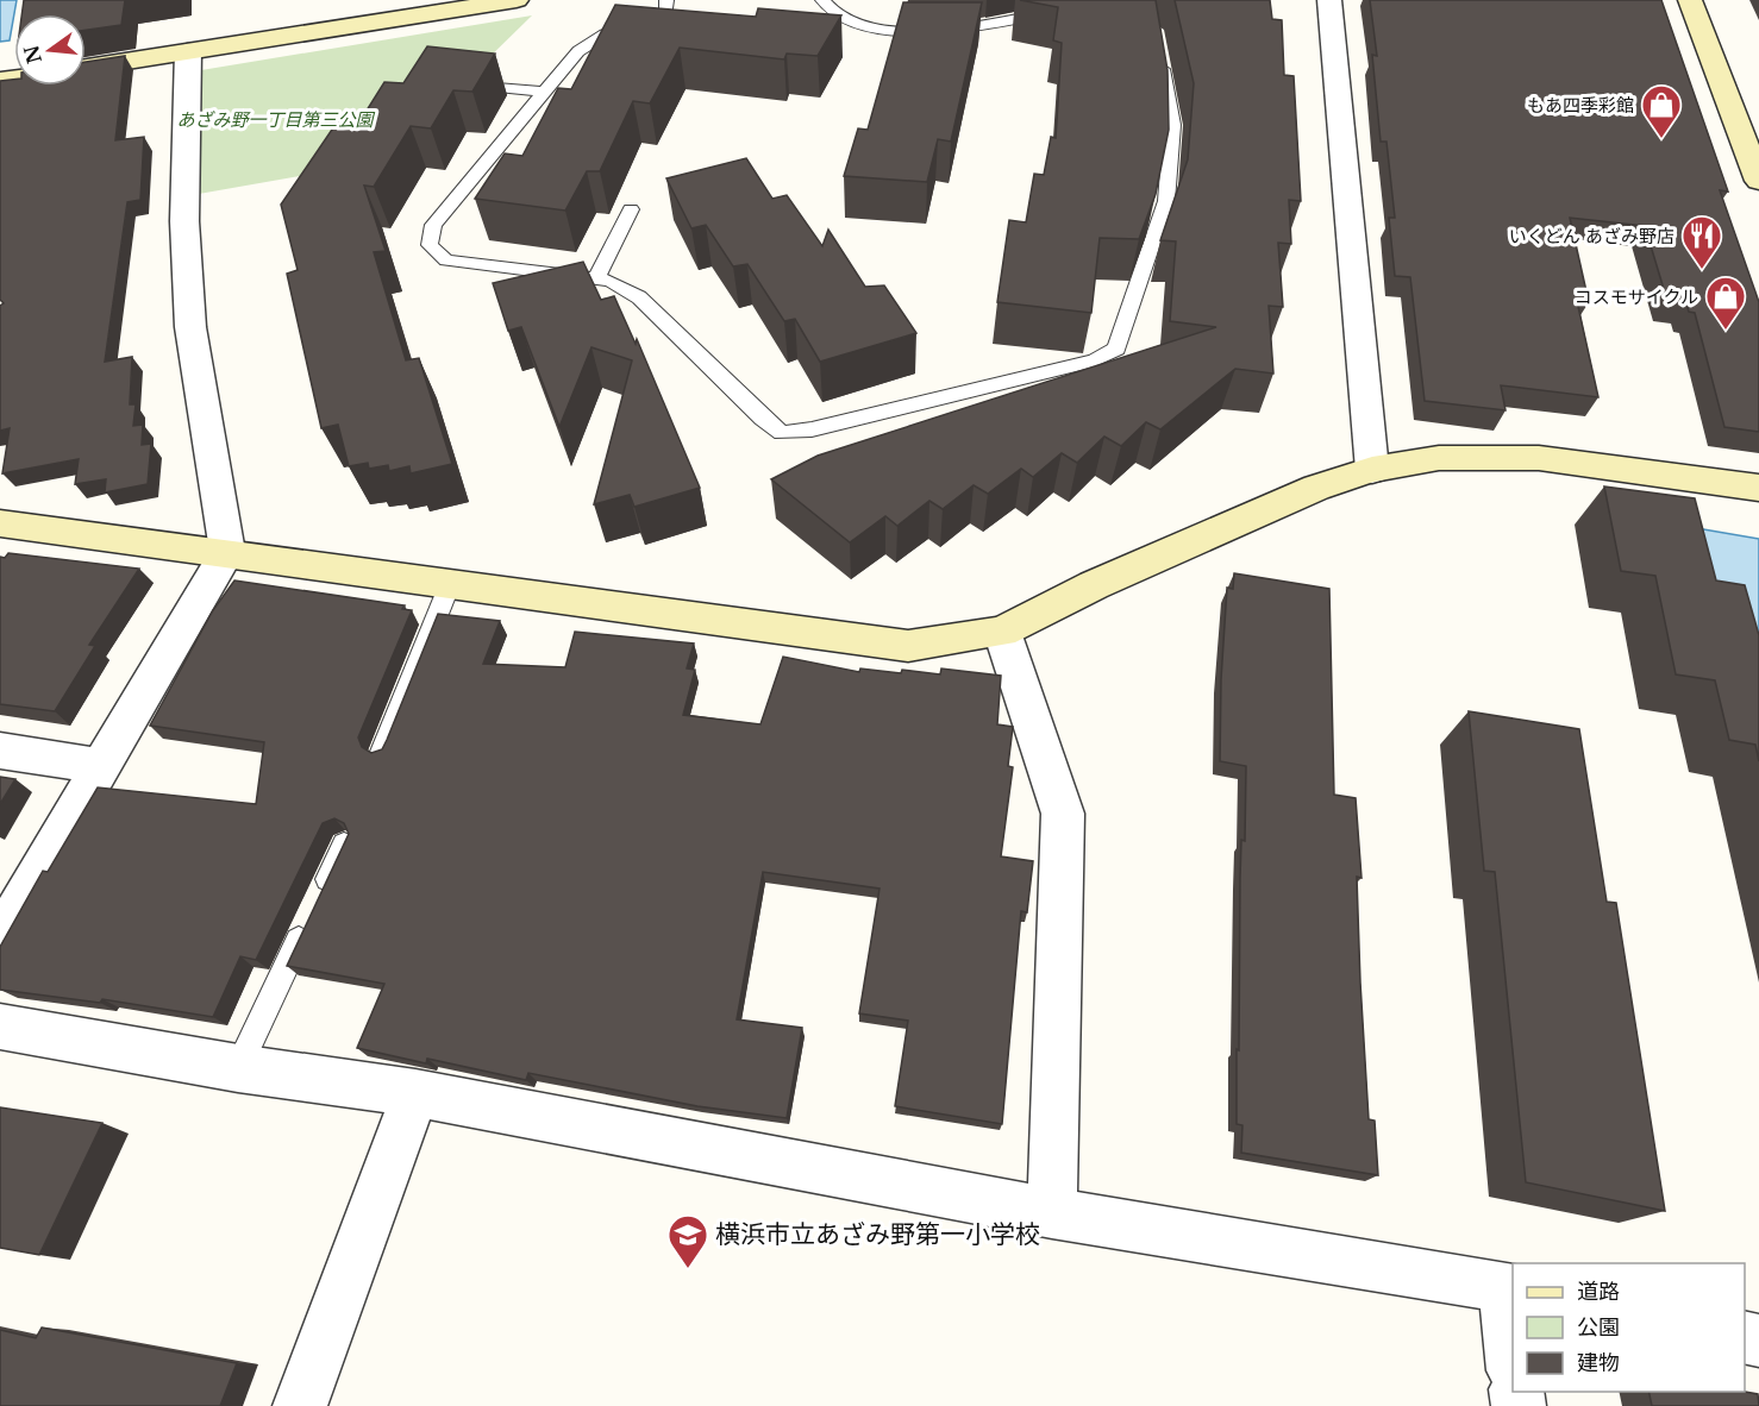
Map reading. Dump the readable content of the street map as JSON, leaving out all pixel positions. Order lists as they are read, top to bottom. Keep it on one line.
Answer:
{"parks":["あざみ野一丁目第三公園"],"places":{"shop":["もあ四季彩館","コスモサイクル"],"restaurant":["いくどん あざみ野店"],"school or university":["横浜市立あざみ野第一小学校"]},"legend":["道路","公園","建物"],"north":"left"}
